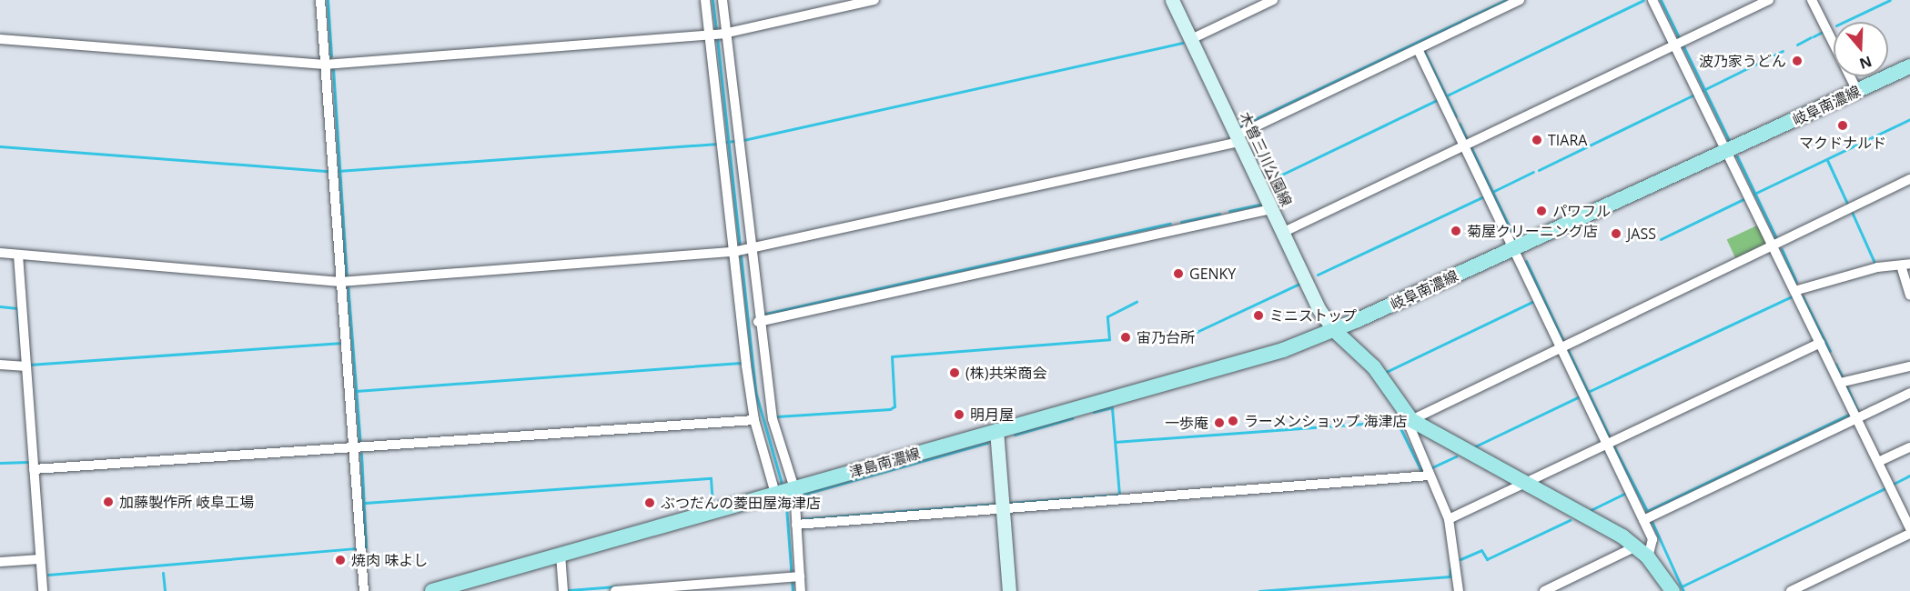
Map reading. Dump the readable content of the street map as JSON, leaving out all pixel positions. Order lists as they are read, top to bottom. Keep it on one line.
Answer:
{"streets":{"main road":["岐阜南濃線","木曽三川公園線","津島南濃線"]},"crossings":[["岐阜南濃線","木曽三川公園線"],["岐阜南濃線","津島南濃線"],["木曽三川公園線","津島南濃線"]],"places":["波乃家うどん","マクドナルド","TIARA","パワフル","菊屋クリーニング店","JASS","GENKY","ミニストップ","宙乃台所","(株)共栄商会","明月屋","ラーメンショップ 海津店","一歩庵","加藤製作所 岐阜工場","ぶつだんの菱田屋海津店","焼肉 味よし"],"north":"bottom"}
